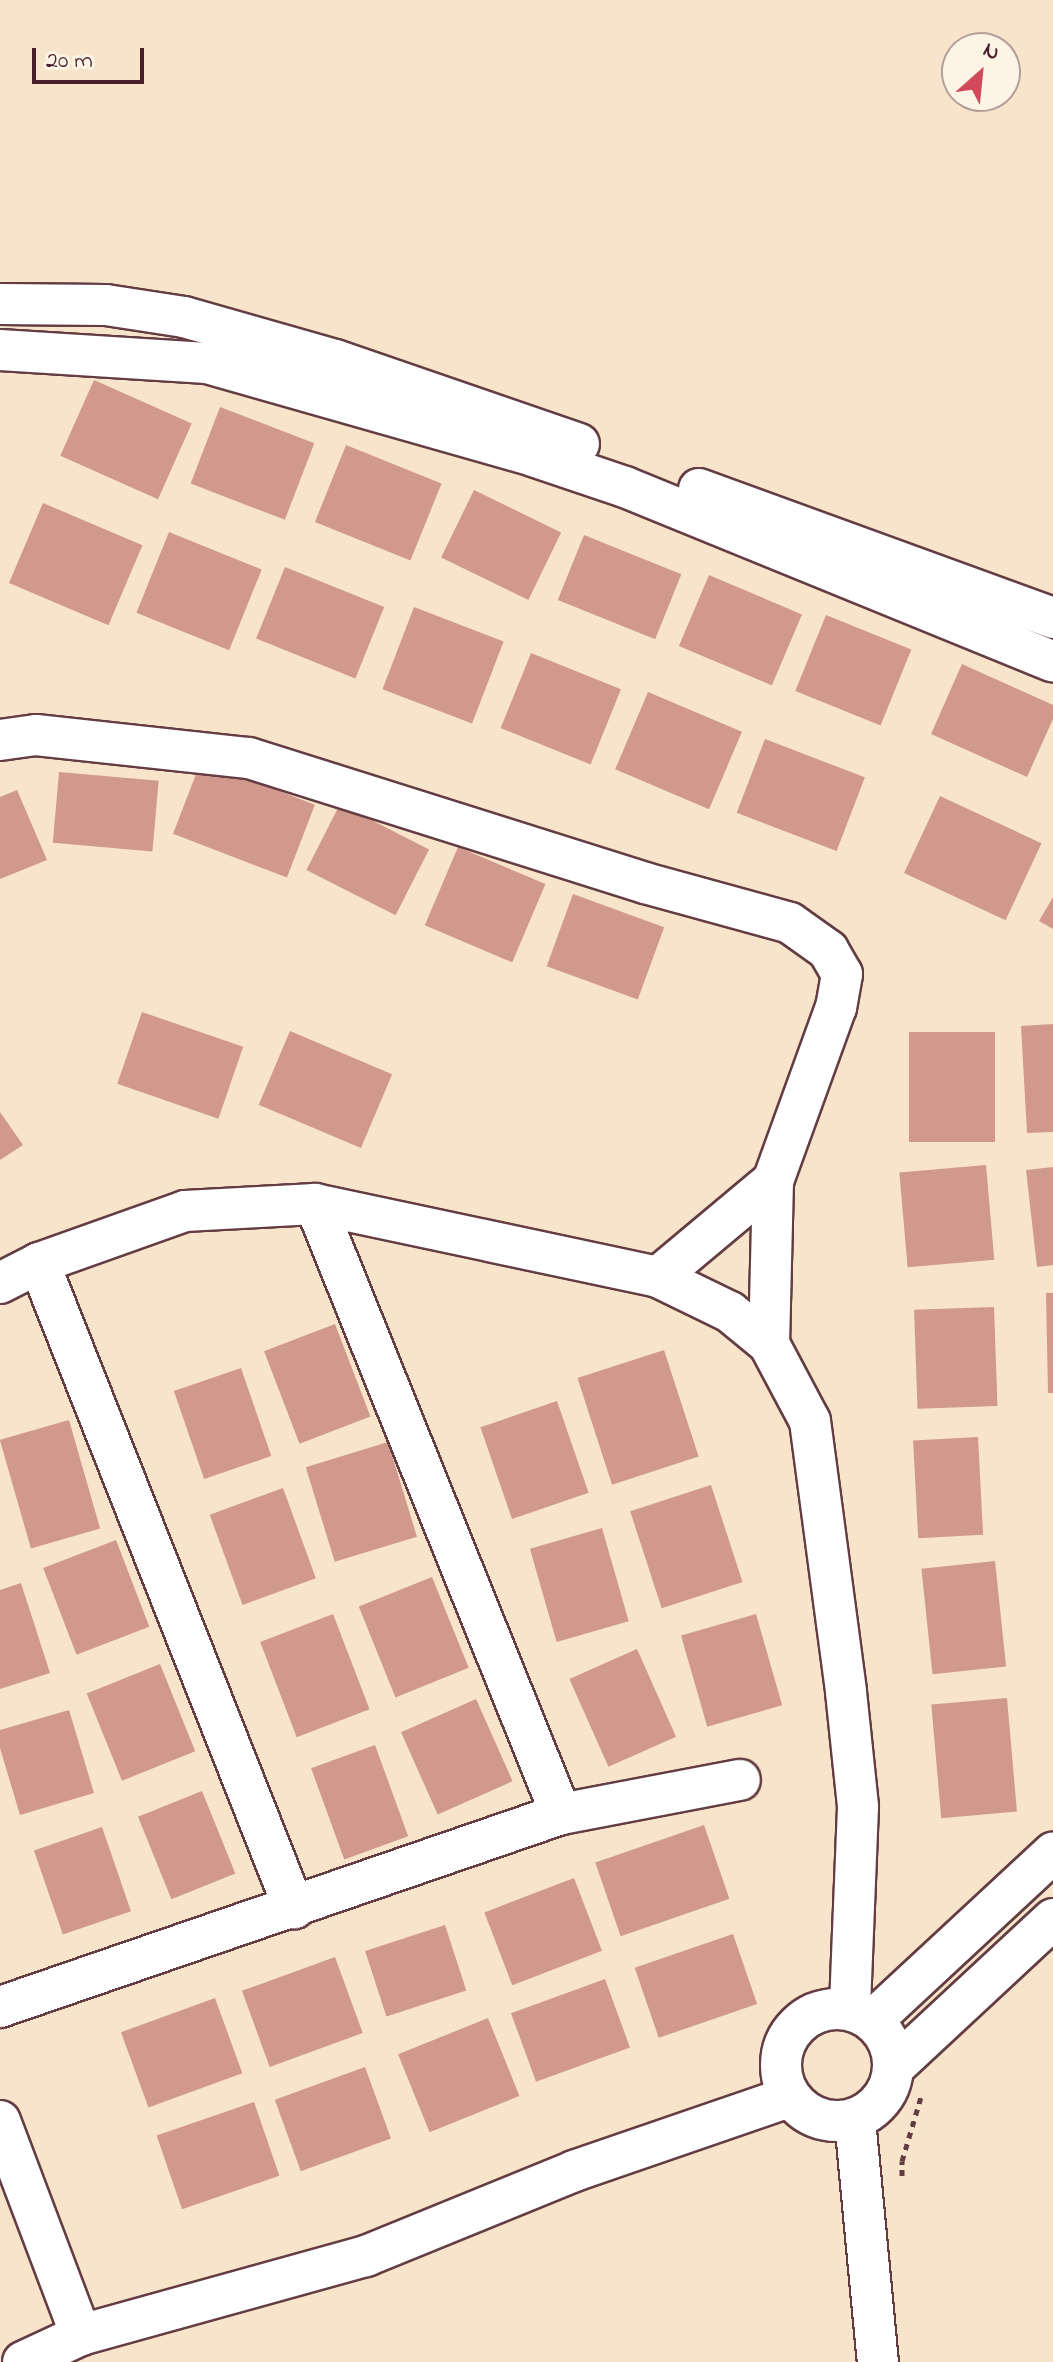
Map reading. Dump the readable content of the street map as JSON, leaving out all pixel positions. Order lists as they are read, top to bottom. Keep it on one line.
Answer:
{"scale_bar":"20 m","north":"top right"}
